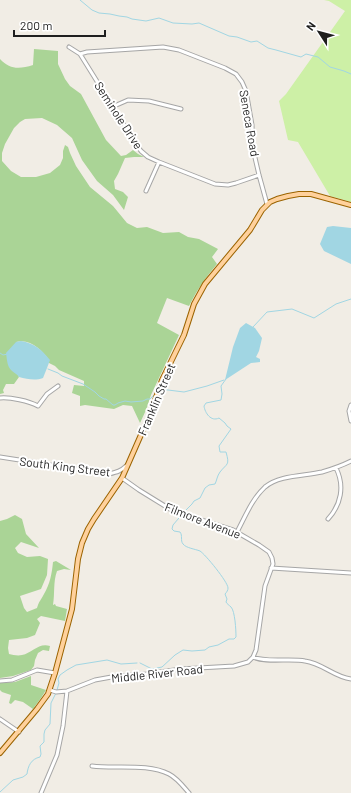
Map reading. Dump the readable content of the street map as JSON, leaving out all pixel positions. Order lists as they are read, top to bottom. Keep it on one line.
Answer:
{"streets":{"main road":["Franklin Street"],"street":["Seminole Drive","Seneca Road","South King Street","Filmore Avenue","Middle River Road"]},"crossings":[["Seminole Drive","Seneca Road"],["Seneca Road","Franklin Street"],["Franklin Street","South King Street"],["Franklin Street","Filmore Avenue"],["Franklin Street","Middle River Road"]],"scale_bar":"200 m","north":"top left"}
